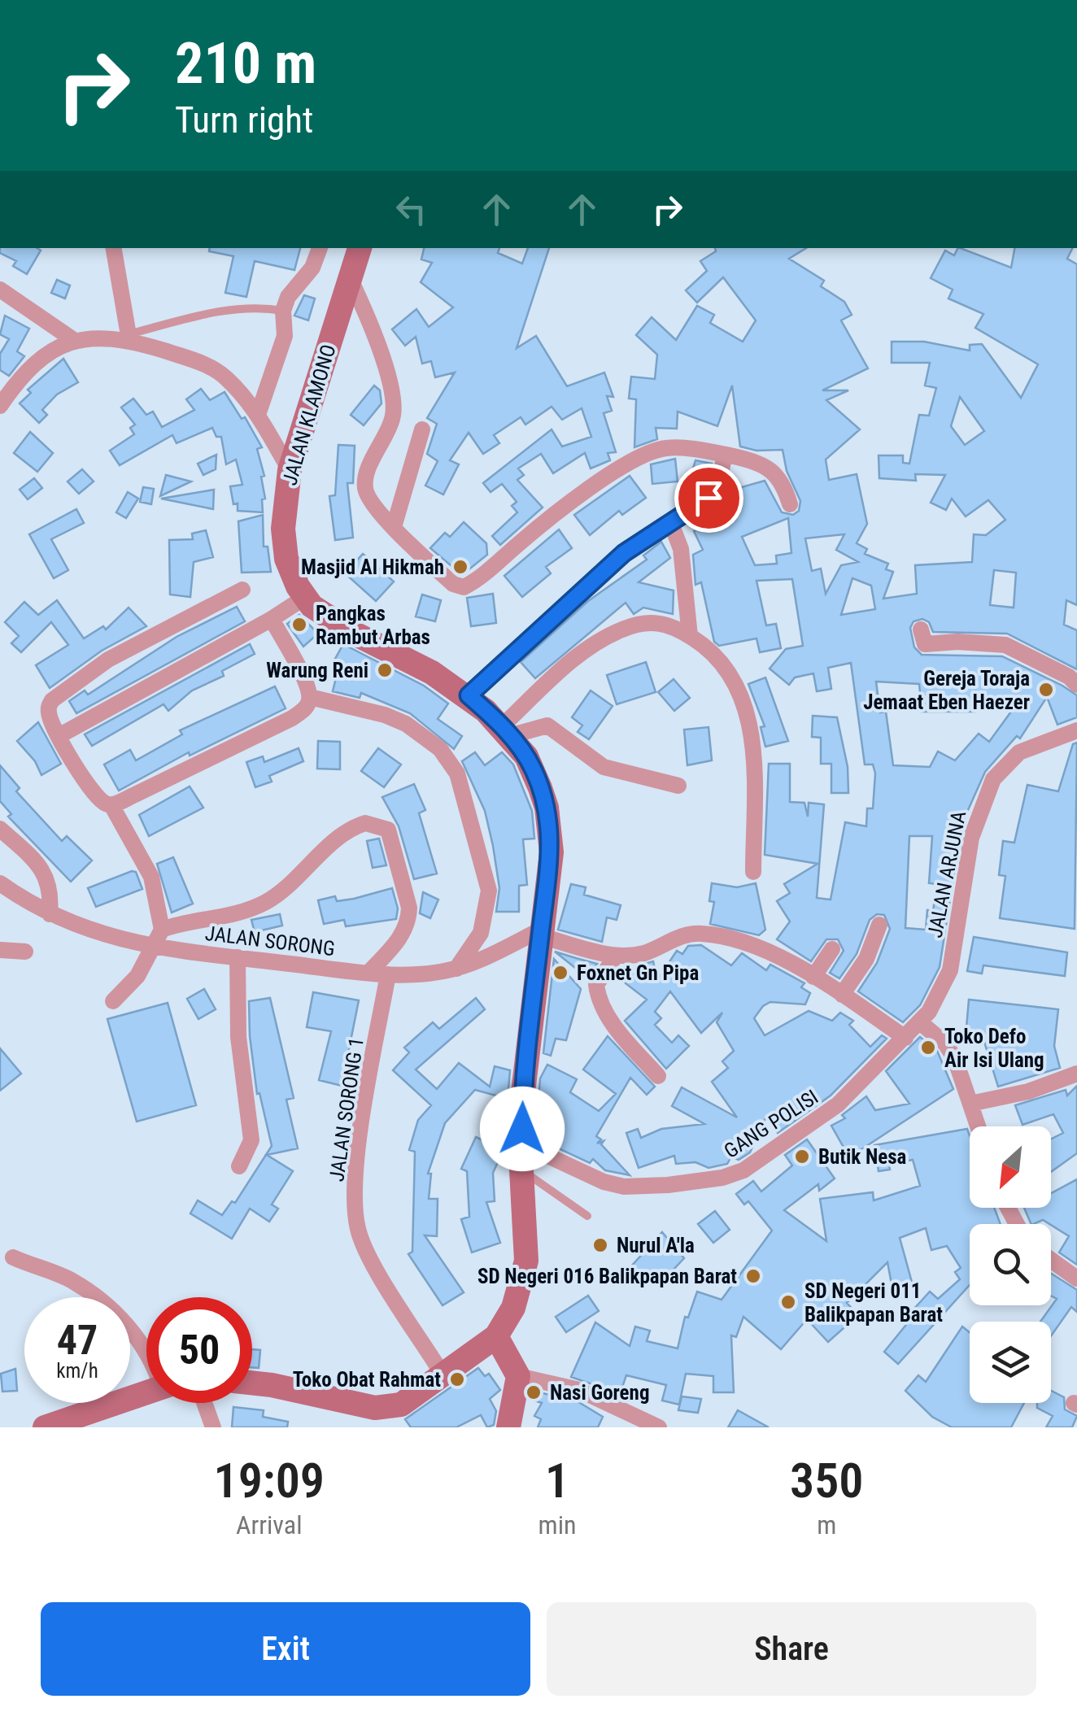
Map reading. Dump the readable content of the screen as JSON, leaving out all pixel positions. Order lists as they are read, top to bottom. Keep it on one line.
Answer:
{"streets":{"main road":["JALAN KLAMONO"],"street":["JALAN ARJUNA","JALAN SORONG","JALAN SORONG 1","GANG POLISI"]},"crossings":[["JALAN KLAMONO","JALAN SORONG"],["JALAN KLAMONO","JALAN SORONG 1"],["JALAN KLAMONO","GANG POLISI"],["JALAN ARJUNA","GANG POLISI"],["JALAN SORONG","JALAN SORONG 1"]],"places":["Masjid Al Hikmah","Pangkas Rambut Arbas","Warung Reni","Gereja Toraja Jemaat Eben Haezer","Foxnet Gn Pipa","Toko Defo Air Isi Ulang","Butik Nesa","Nurul A'la","SD Negeri 016 Balikpapan Barat","SD Negeri 011 Balikpapan Barat","Toko Obat Rahmat","Nasi Goreng"],"north":"bottom left","page":{"turn":["210 m","Turn right"],"speed":"47 km/h","limit":"50","eta":["19:09","Arrival","1","min","350","m"],"buttons":["Exit","Share"]}}
